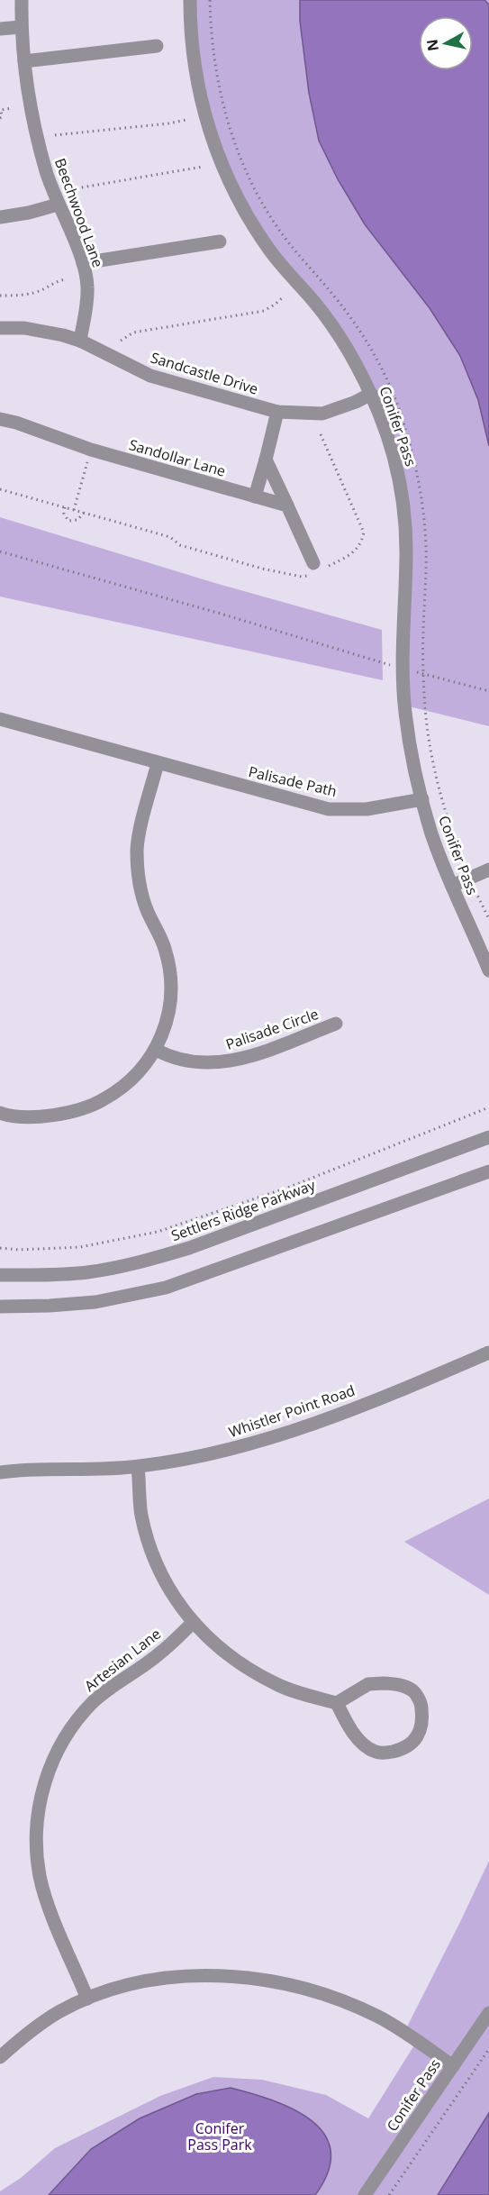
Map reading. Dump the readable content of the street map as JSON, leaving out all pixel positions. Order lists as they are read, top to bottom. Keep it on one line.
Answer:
{"streets":{"street":["Beechwood Lane","Sandcastle Drive","Conifer Pass","Sandollar Lane","Palisade Path","Palisade Circle","Settlers Ridge Parkway","Whistler Point Road","Artesian Lane"]},"crossings":[["Beechwood Lane","Sandcastle Drive"],["Sandcastle Drive","Conifer Pass"],["Conifer Pass","Palisade Path"]],"parks":["Conifer Pass Park"],"north":"left"}
